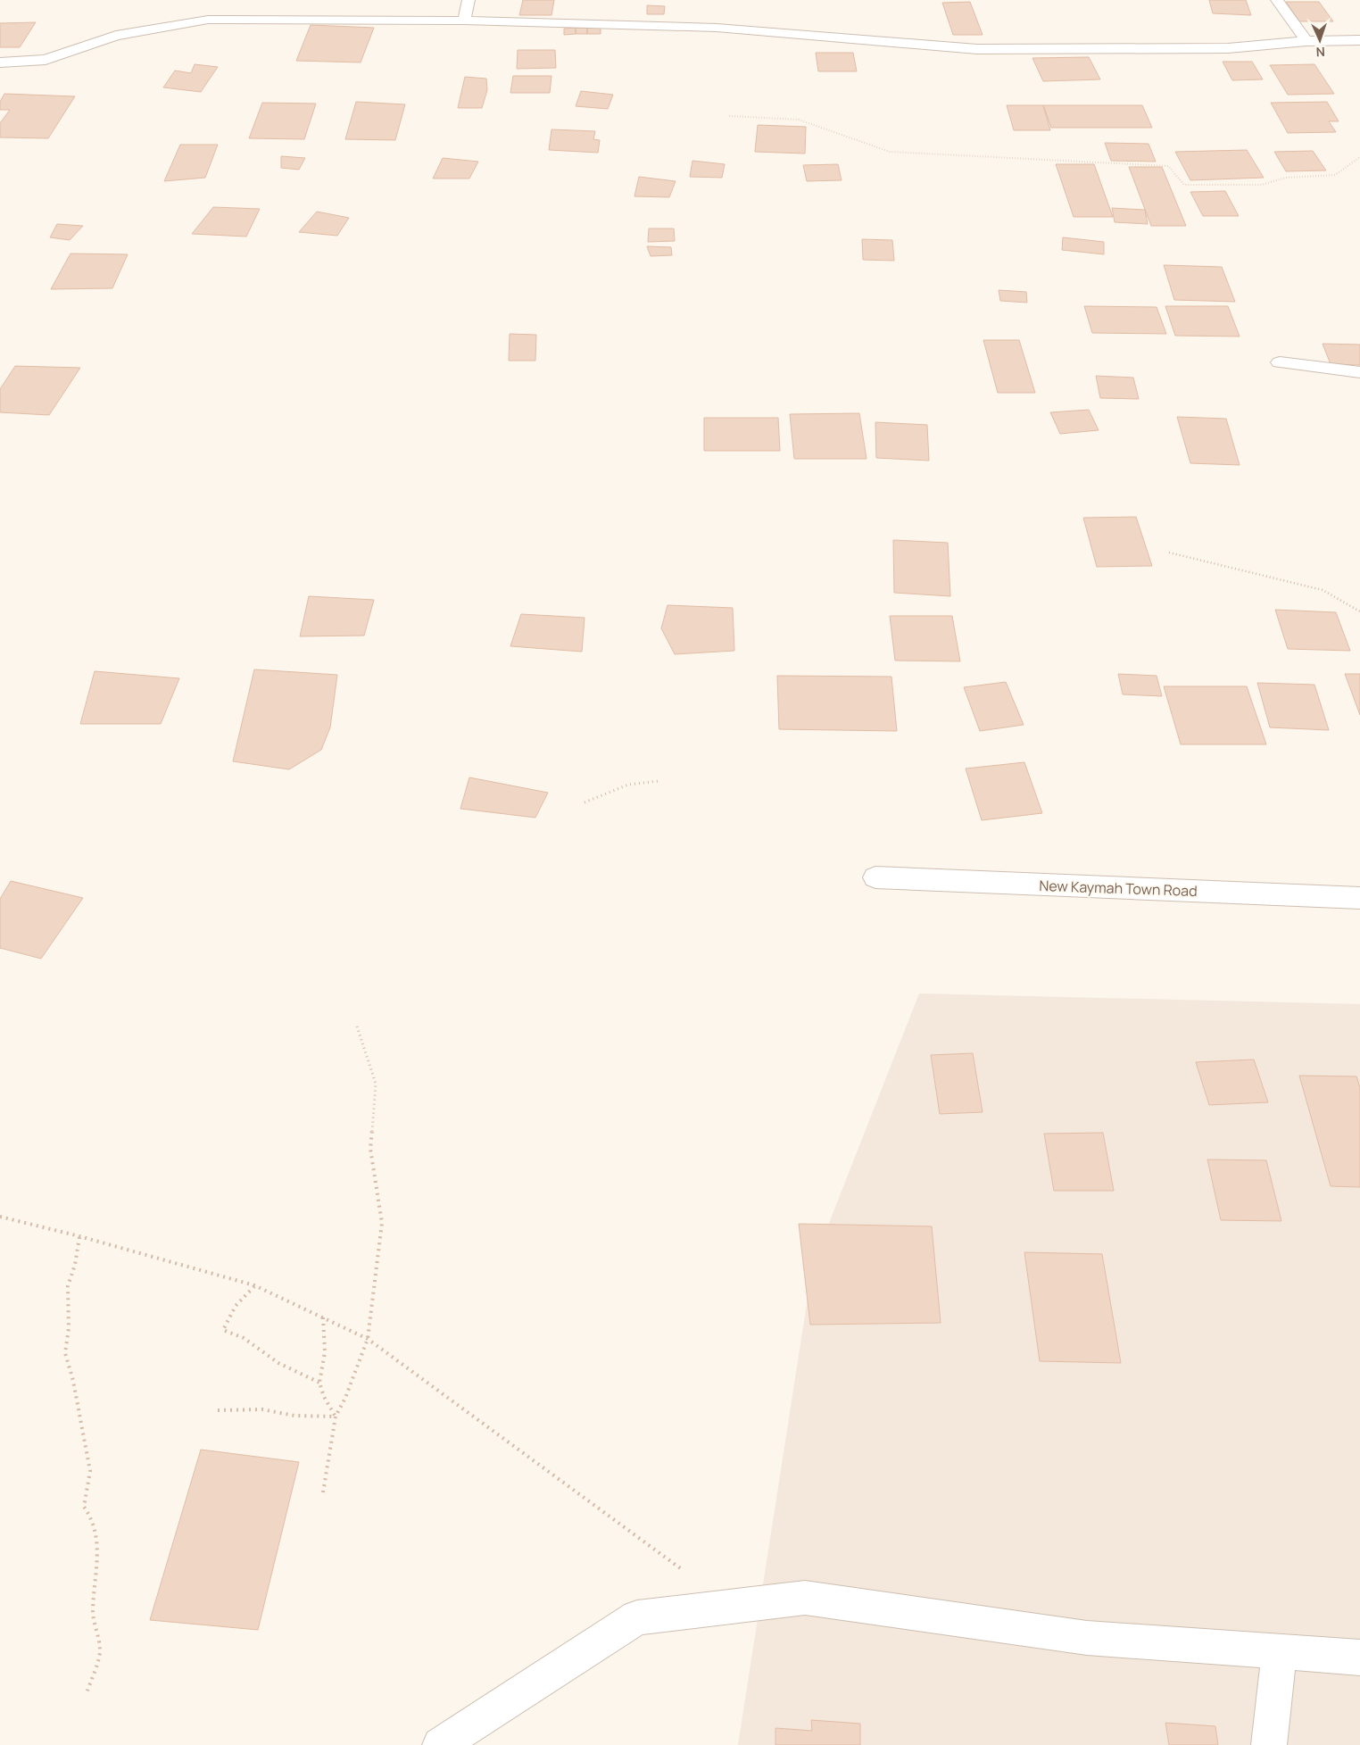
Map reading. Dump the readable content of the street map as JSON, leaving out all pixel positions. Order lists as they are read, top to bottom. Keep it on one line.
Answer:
{"streets":{"street":["New Kaymah Town Road"]},"north":"bottom"}
